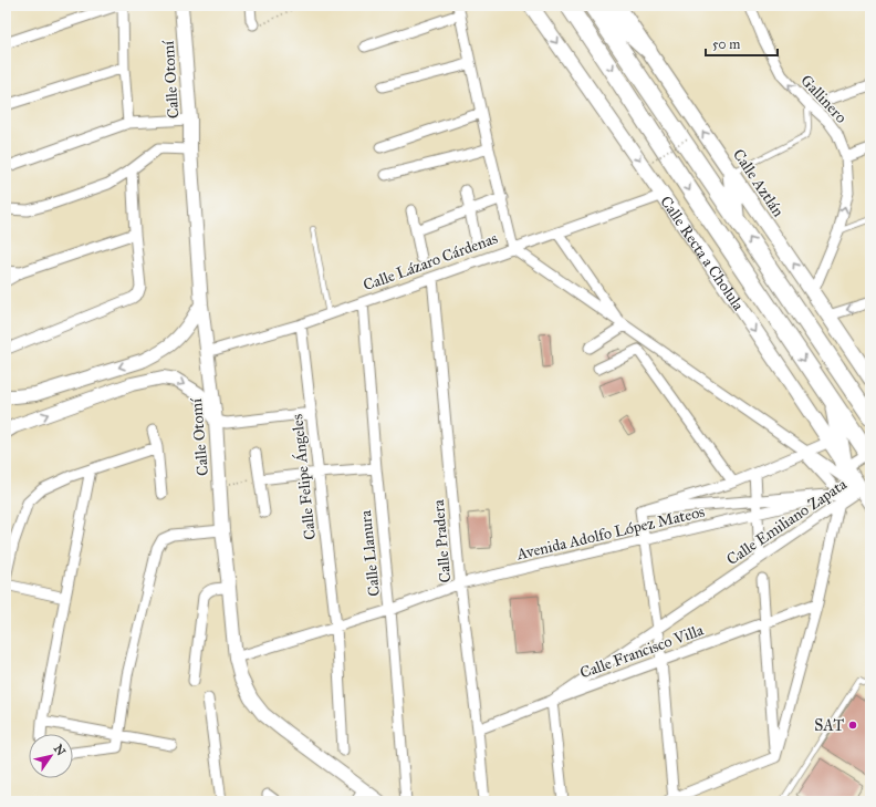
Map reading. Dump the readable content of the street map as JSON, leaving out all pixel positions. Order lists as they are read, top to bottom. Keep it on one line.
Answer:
{"streets":{"main road":["Calle Aztlán","Calle Recta a Cholula"],"street":["Calle Otomí","Gallinero","Calle Lázaro Cárdenas","Calle Felipe Ángeles","Calle Emiliano Zapata","Avenida Adolfo López Mateos","Calle Pradera","Calle Llanura","Calle Francisco Villa"]},"crossings":[["Calle Otomí","Calle Lázaro Cárdenas"],["Calle Otomí","Avenida Adolfo López Mateos"],["Gallinero","Calle Aztlán"],["Calle Recta a Cholula","Calle Lázaro Cárdenas"],["Calle Recta a Cholula","Calle Emiliano Zapata"],["Calle Recta a Cholula","Avenida Adolfo López Mateos"],["Calle Lázaro Cárdenas","Calle Felipe Ángeles"],["Calle Lázaro Cárdenas","Calle Emiliano Zapata"],["Calle Lázaro Cárdenas","Calle Pradera"],["Calle Lázaro Cárdenas","Calle Llanura"],["Calle Felipe Ángeles","Avenida Adolfo López Mateos"],["Calle Emiliano Zapata","Avenida Adolfo López Mateos"],["Calle Emiliano Zapata","Calle Francisco Villa"],["Avenida Adolfo López Mateos","Calle Pradera"],["Avenida Adolfo López Mateos","Calle Llanura"],["Calle Pradera","Calle Francisco Villa"]],"one_way":["Gallinero"],"places":["SAT"],"scale_bar":"50 m","north":"top right"}
